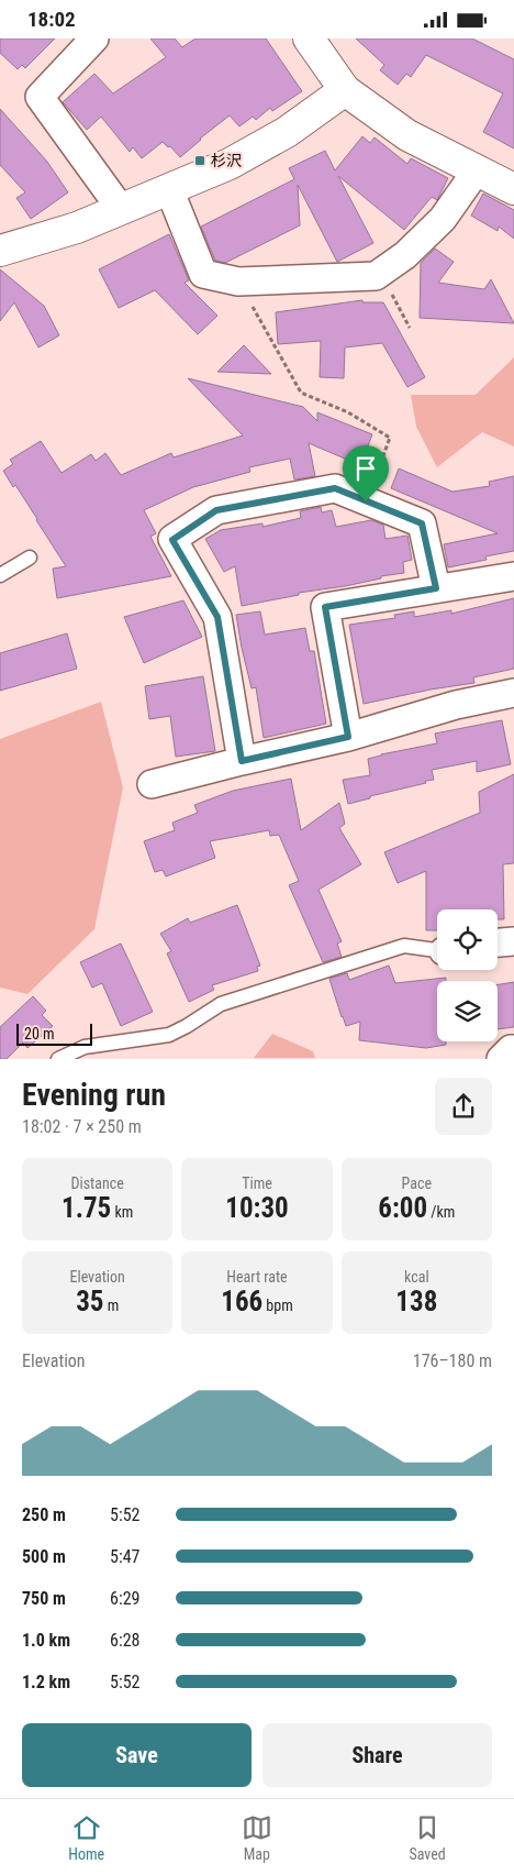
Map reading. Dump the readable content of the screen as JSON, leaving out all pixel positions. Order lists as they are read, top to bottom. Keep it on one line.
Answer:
{"places":{"transit":["杉沢"]},"scale_bar":"20 m","page":{"status":"18:02","scale":"20 m","heading":["Evening run","18:02 · 7 × 250 m"],"stats":[["Distance","1.75 km"],["Time","10:30"],["Pace","6:00 /km"],["Elevation","35 m"],["Heart rate","166 bpm"],["kcal","138"]],"chart":["Elevation","176–180 m"],"list":[{"name":"250 m","note":"5:52"},{"name":"500 m","note":"5:47"},{"name":"750 m","note":"6:29"},{"name":"1.0 km","note":"6:28"},{"name":"1.2 km","note":"5:52"}],"buttons":["Save","Share"],"tabs":["Home","Map","Saved"]}}
